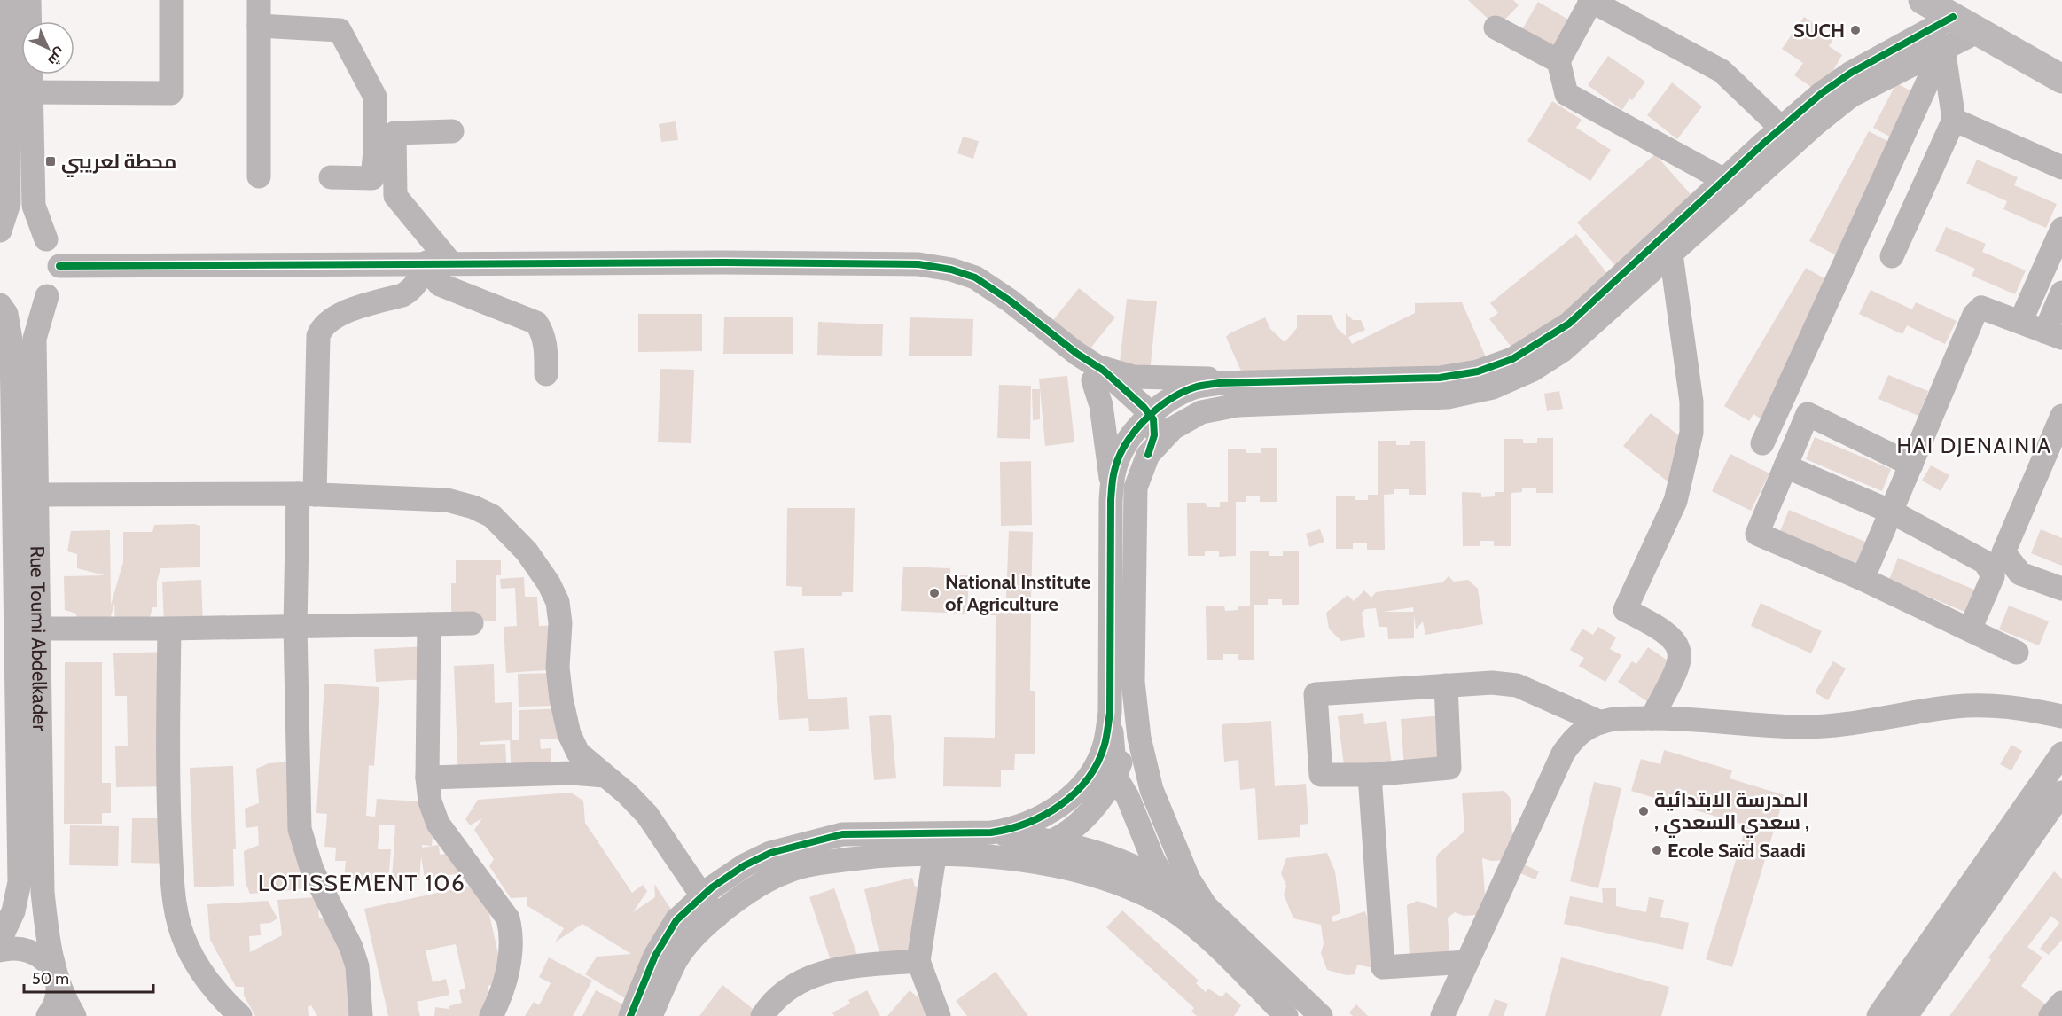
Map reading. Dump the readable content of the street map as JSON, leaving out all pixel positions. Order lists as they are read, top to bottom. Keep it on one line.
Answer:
{"streets":{"street":["Rue Toumi Abdelkader"]},"districts":["HAI DJENAINIA","LOTISSEMENT 106"],"places":{"other":["SUCH","National Institute of Agriculture","المدرسة الابتدائية , سعدي السعدي ,","Ecole Saïd Saadi"],"transit":["محطة لعريبي"]},"scale_bar":"50 m","north":"bottom right"}
